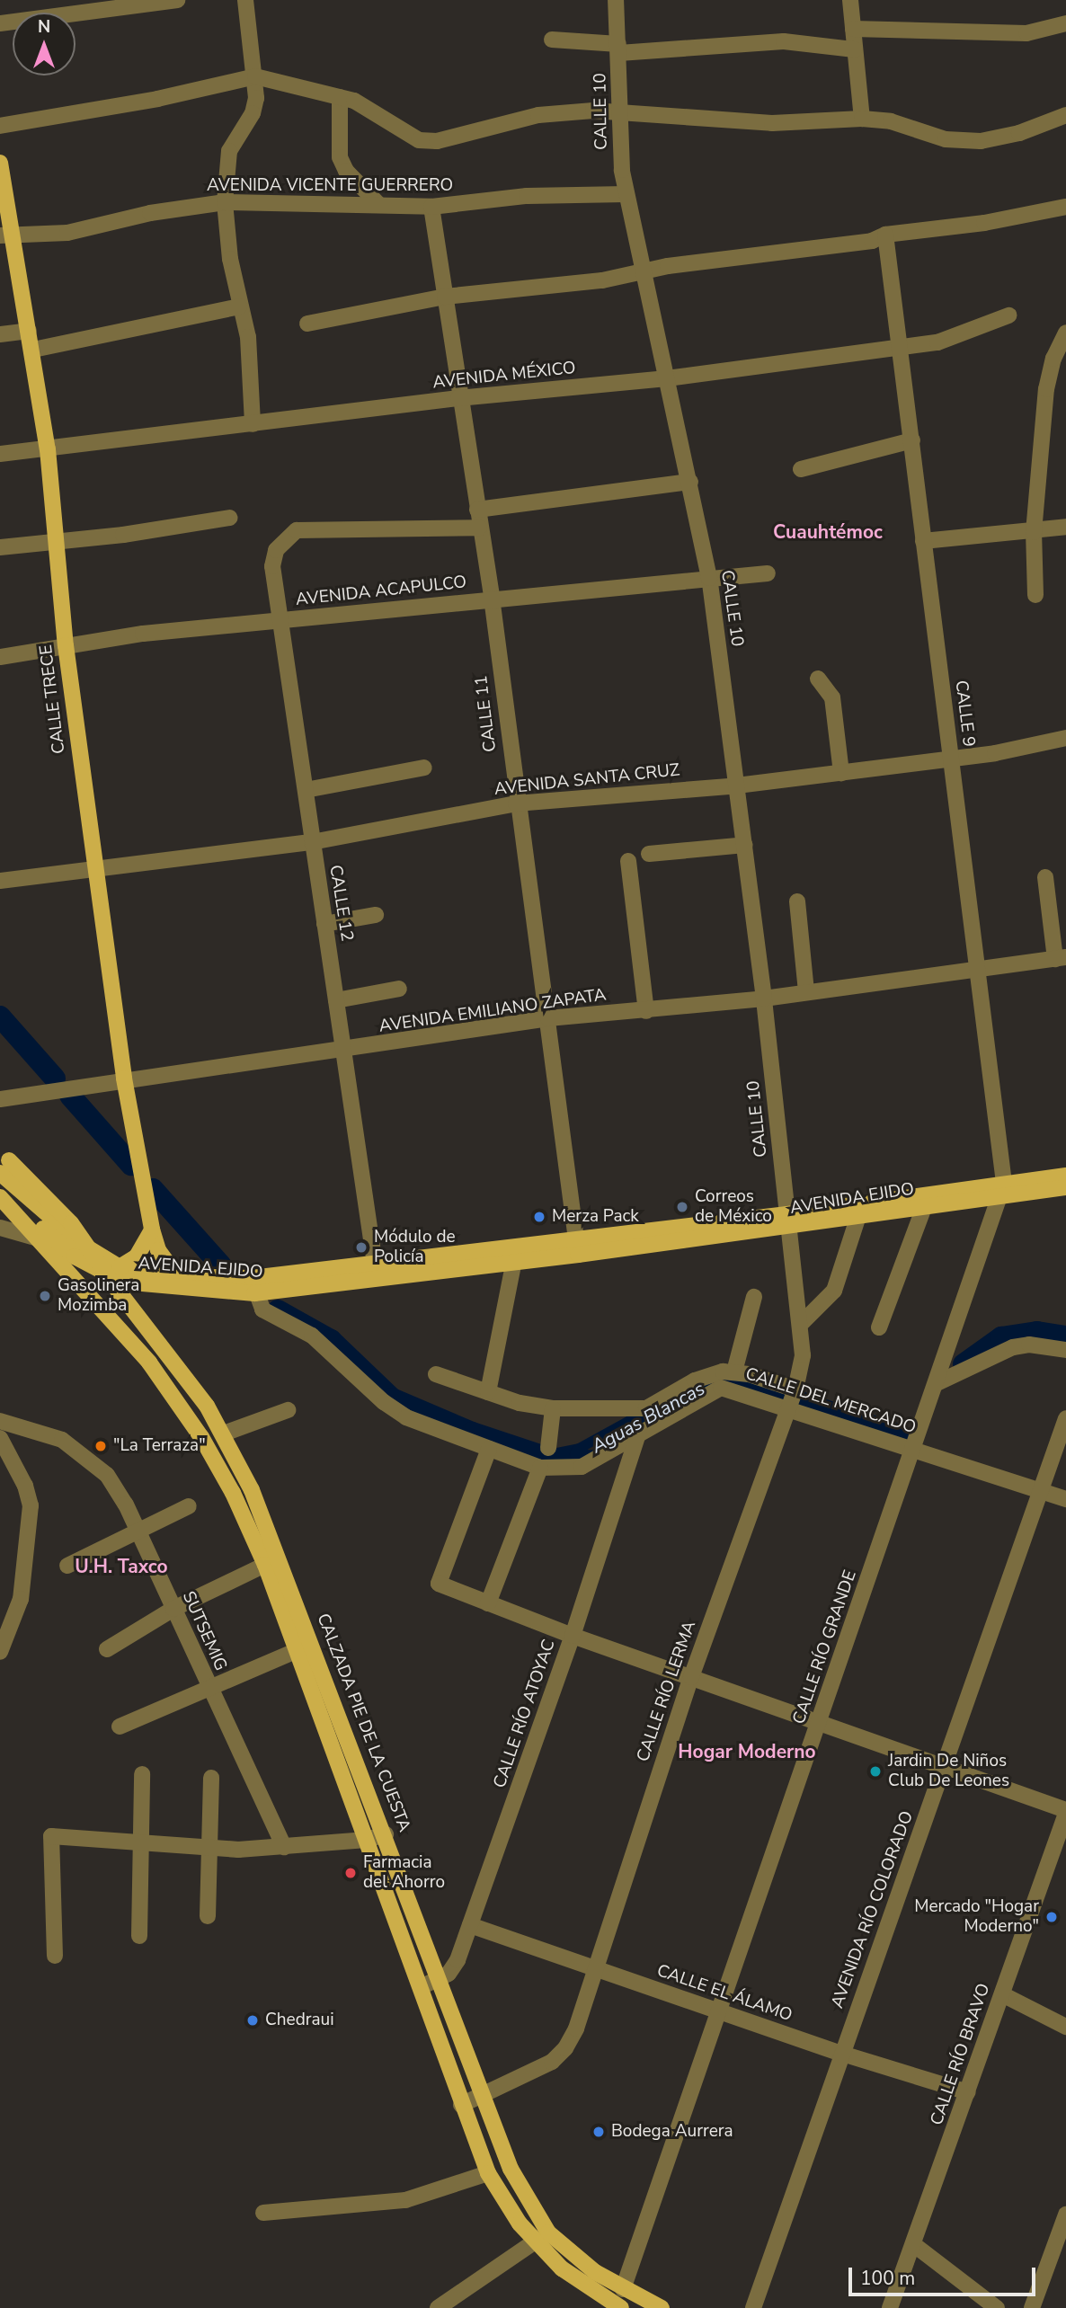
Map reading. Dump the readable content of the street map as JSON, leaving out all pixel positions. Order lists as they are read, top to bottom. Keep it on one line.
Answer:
{"streets":{"main road":["CALLE TRECE","AVENIDA EJIDO","CALZADA PIE DE LA CUESTA"],"street":["CALLE 10","AVENIDA VICENTE GUERRERO","AVENIDA MÉXICO","AVENIDA ACAPULCO","CALLE 11","CALLE 9","AVENIDA SANTA CRUZ","CALLE 12","AVENIDA EMILIANO ZAPATA","CALLE DEL MERCADO","SUTSEMIG","CALLE RÍO GRANDE","CALLE RÍO LERMA","CALLE RÍO ATOYAC","AVENIDA RÍO COLORADO","CALLE EL ÁLAMO","CALLE RÍO BRAVO"]},"crossings":[["CALLE 10","AVENIDA VICENTE GUERRERO"],["CALLE 10","AVENIDA MÉXICO"],["CALLE 10","AVENIDA ACAPULCO"],["CALLE 10","AVENIDA SANTA CRUZ"],["CALLE 10","AVENIDA EMILIANO ZAPATA"],["CALLE 10","AVENIDA EJIDO"],["CALLE 10","CALLE RÍO LERMA"],["AVENIDA VICENTE GUERRERO","CALLE TRECE"],["AVENIDA VICENTE GUERRERO","CALLE 11"],["AVENIDA MÉXICO","CALLE TRECE"],["AVENIDA MÉXICO","CALLE 11"],["AVENIDA MÉXICO","CALLE 9"],["AVENIDA ACAPULCO","CALLE TRECE"],["AVENIDA ACAPULCO","CALLE 11"],["AVENIDA ACAPULCO","CALLE 12"],["CALLE TRECE","AVENIDA SANTA CRUZ"],["CALLE TRECE","AVENIDA EMILIANO ZAPATA"],["CALLE TRECE","AVENIDA EJIDO"],["CALLE 11","AVENIDA SANTA CRUZ"],["CALLE 11","CALLE 12"],["CALLE 11","AVENIDA EMILIANO ZAPATA"],["CALLE 11","AVENIDA EJIDO"],["CALLE 9","AVENIDA SANTA CRUZ"],["CALLE 9","AVENIDA EMILIANO ZAPATA"],["CALLE 9","AVENIDA EJIDO"],["CALLE 9","CALLE RÍO GRANDE"],["AVENIDA SANTA CRUZ","CALLE 12"],["CALLE 12","AVENIDA EMILIANO ZAPATA"],["CALLE 12","AVENIDA EJIDO"],["AVENIDA EJIDO","CALLE DEL MERCADO"],["AVENIDA EJIDO","CALLE RÍO GRANDE"],["AVENIDA EJIDO","CALLE RÍO LERMA"],["AVENIDA EJIDO","CALZADA PIE DE LA CUESTA"],["CALLE DEL MERCADO","CALLE RÍO GRANDE"],["CALLE DEL MERCADO","CALLE RÍO LERMA"],["CALLE DEL MERCADO","CALLE RÍO ATOYAC"],["CALLE DEL MERCADO","AVENIDA RÍO COLORADO"],["CALLE RÍO GRANDE","CALZADA PIE DE LA CUESTA"],["CALLE RÍO GRANDE","CALLE EL ÁLAMO"],["CALLE RÍO LERMA","CALZADA PIE DE LA CUESTA"],["CALLE RÍO LERMA","CALLE EL ÁLAMO"],["CALLE RÍO ATOYAC","CALZADA PIE DE LA CUESTA"],["CALLE RÍO ATOYAC","CALLE EL ÁLAMO"],["AVENIDA RÍO COLORADO","CALLE EL ÁLAMO"],["CALLE EL ÁLAMO","CALLE RÍO BRAVO"]],"districts":["Cuauhtémoc","U.H. Taxco","Hogar Moderno"],"water":["Aguas Blancas"],"places":["Correos de México","Merza Pack","Módulo de Policía","Gasolinera Mozimba","\"La Terraza\"","Jardin De Niños Club De Leones","Farmacia del Ahorro","Mercado \"Hogar Moderno\"","Chedraui","Bodega Aurrera"],"scale_bar":"100 m","north":"top"}
